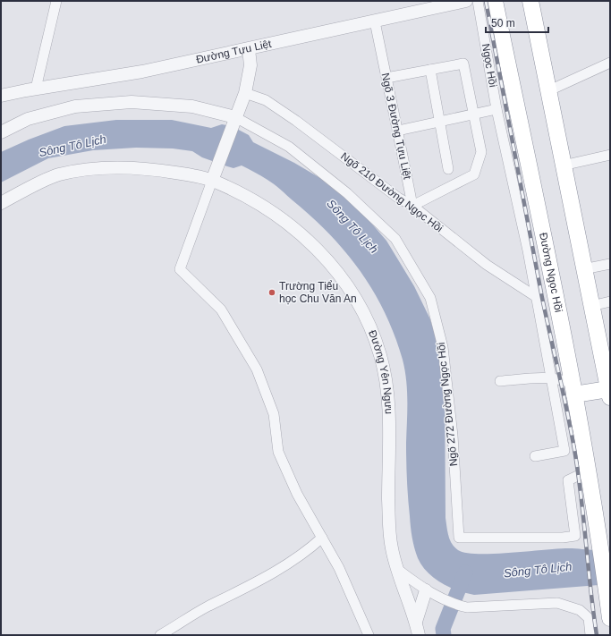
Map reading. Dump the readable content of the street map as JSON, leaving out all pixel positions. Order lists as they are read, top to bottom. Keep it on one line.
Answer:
{"streets":{"highway":["Đường Ngọc Hồi"],"street":["Đường Tựu Liệt","Ngọc Hồi","Ngõ 3 Đường Tựu Liệt","Ngõ 210 Đường Ngọc Hồi","Đường Yên Ngưu","Ngõ 272 Đường Ngọc Hồi"]},"crossings":[["Đường Tựu Liệt","Ngõ 3 Đường Tựu Liệt"],["Ngọc Hồi","Ngõ 210 Đường Ngọc Hồi"],["Ngõ 3 Đường Tựu Liệt","Ngõ 210 Đường Ngọc Hồi"],["Đường Ngọc Hồi","Ngõ 272 Đường Ngọc Hồi"]],"water":["Sông Tô Lịch"],"places":["Trường Tiểu học Chu Văn An"],"scale_bar":"50 m"}
